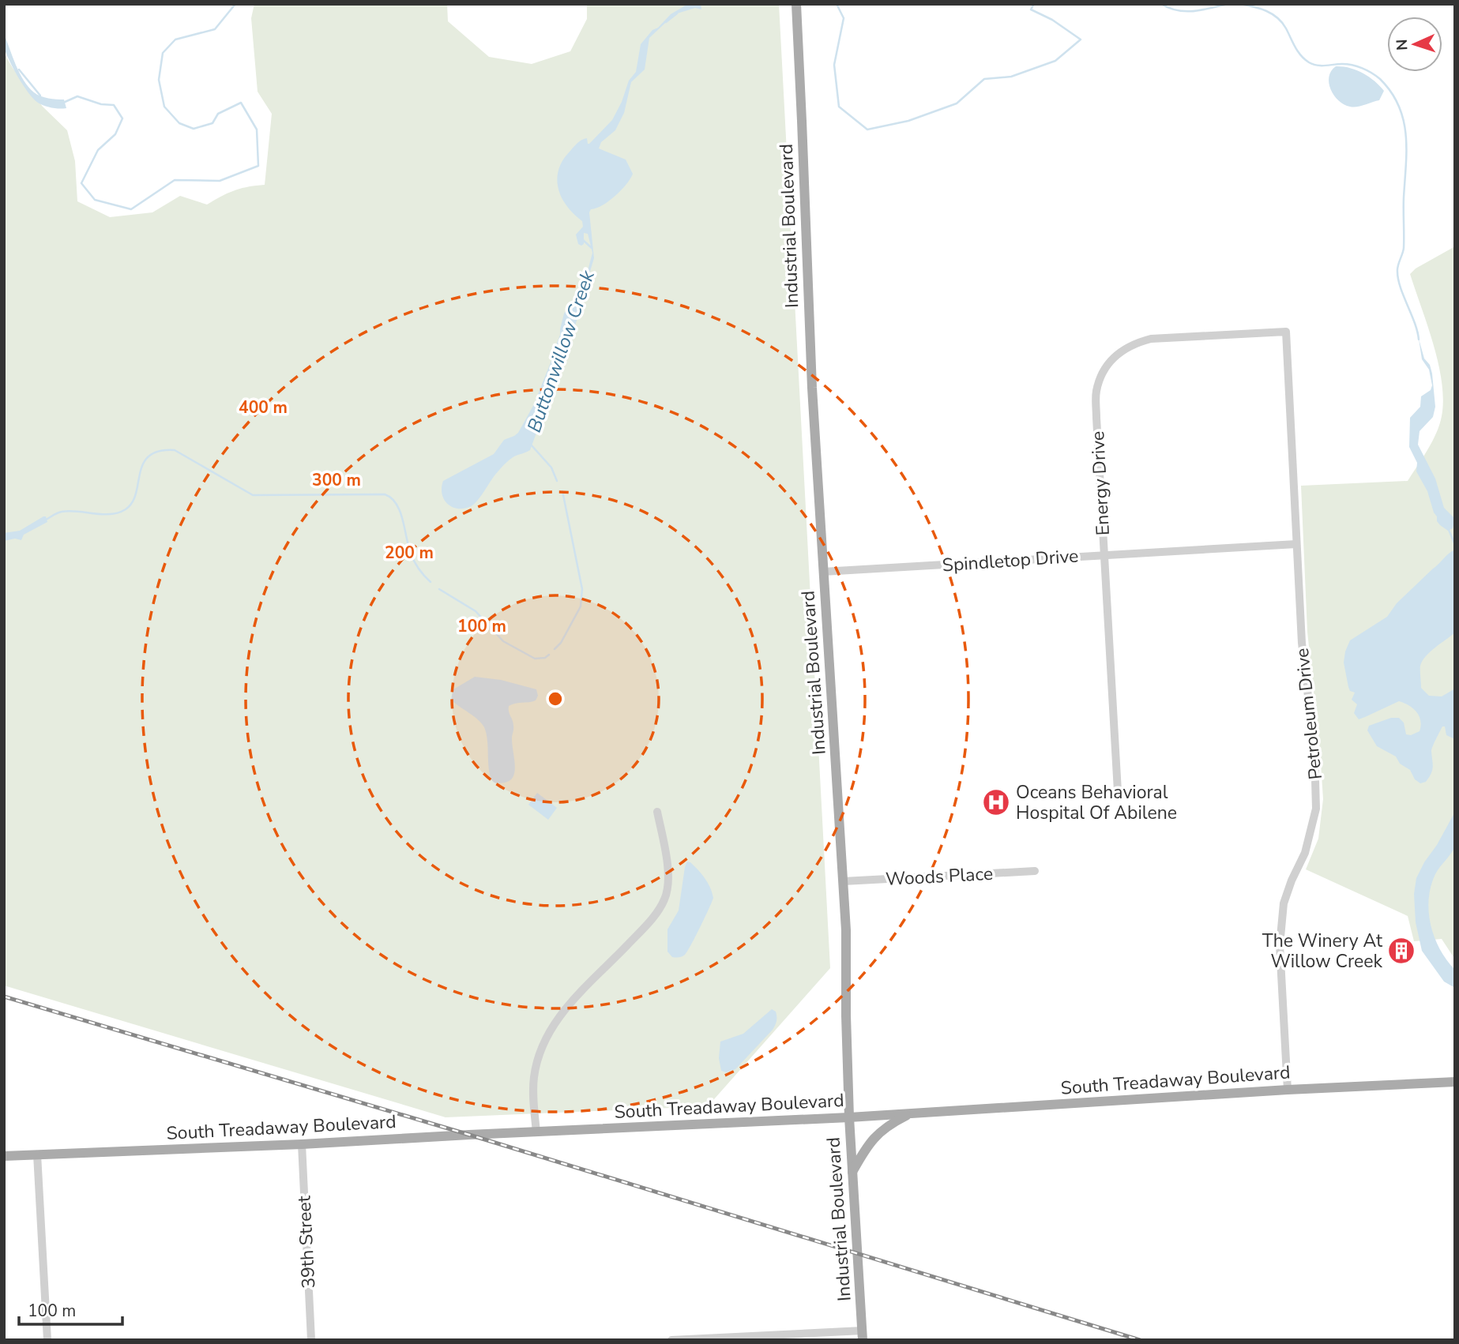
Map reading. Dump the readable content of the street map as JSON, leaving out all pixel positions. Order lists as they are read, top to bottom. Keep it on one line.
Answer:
{"streets":{"main road":["Industrial Boulevard","South Treadaway Boulevard"],"street":["Energy Drive","Spindletop Drive","Petroleum Drive","Woods Place","39th Street"]},"crossings":[["Industrial Boulevard","Spindletop Drive"],["Industrial Boulevard","Woods Place"],["Industrial Boulevard","South Treadaway Boulevard"],["Energy Drive","Spindletop Drive"],["Energy Drive","Petroleum Drive"],["Spindletop Drive","Petroleum Drive"],["Petroleum Drive","South Treadaway Boulevard"],["South Treadaway Boulevard","39th Street"]],"water":["Buttonwillow Creek"],"places":{"hospital":["Oceans Behavioral Hospital Of Abilene"],"building":["The Winery At Willow Creek"]},"scale_bar":"100 m","north":"left","rings":["400 m","300 m","200 m","100 m"]}
